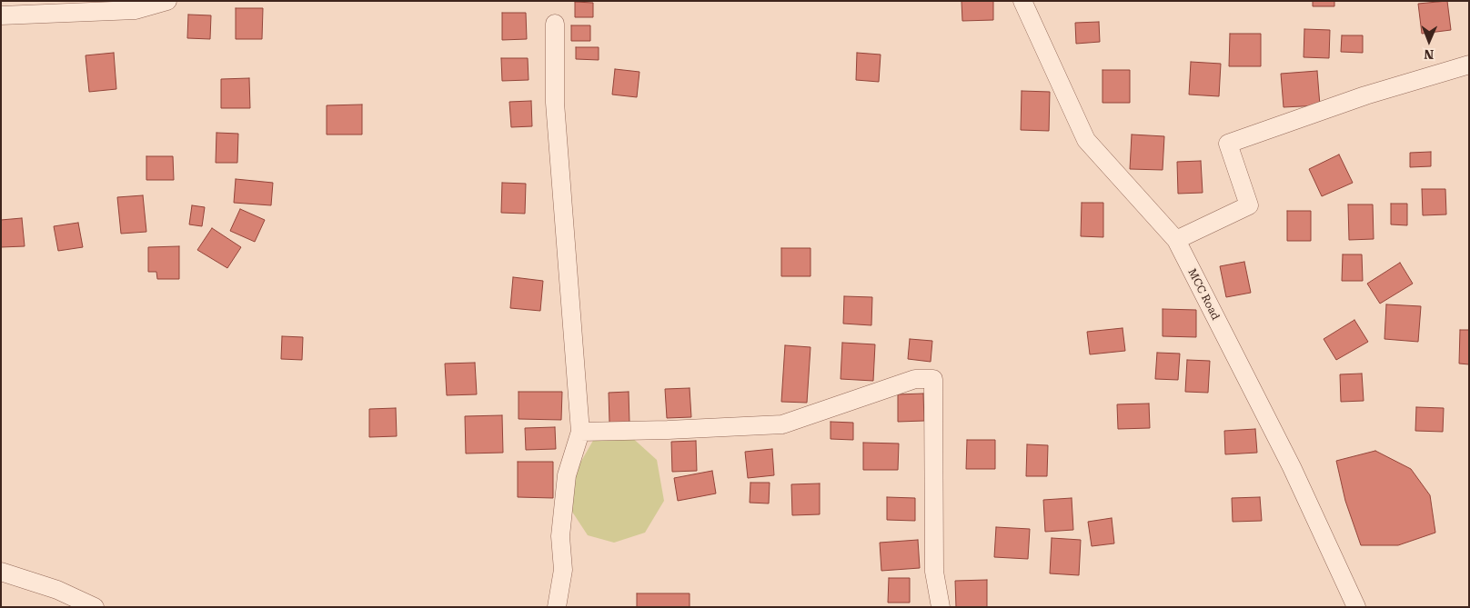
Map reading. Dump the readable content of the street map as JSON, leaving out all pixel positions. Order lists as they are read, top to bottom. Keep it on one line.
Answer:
{"streets":{"street":["MCC Road"]},"north":"bottom"}
